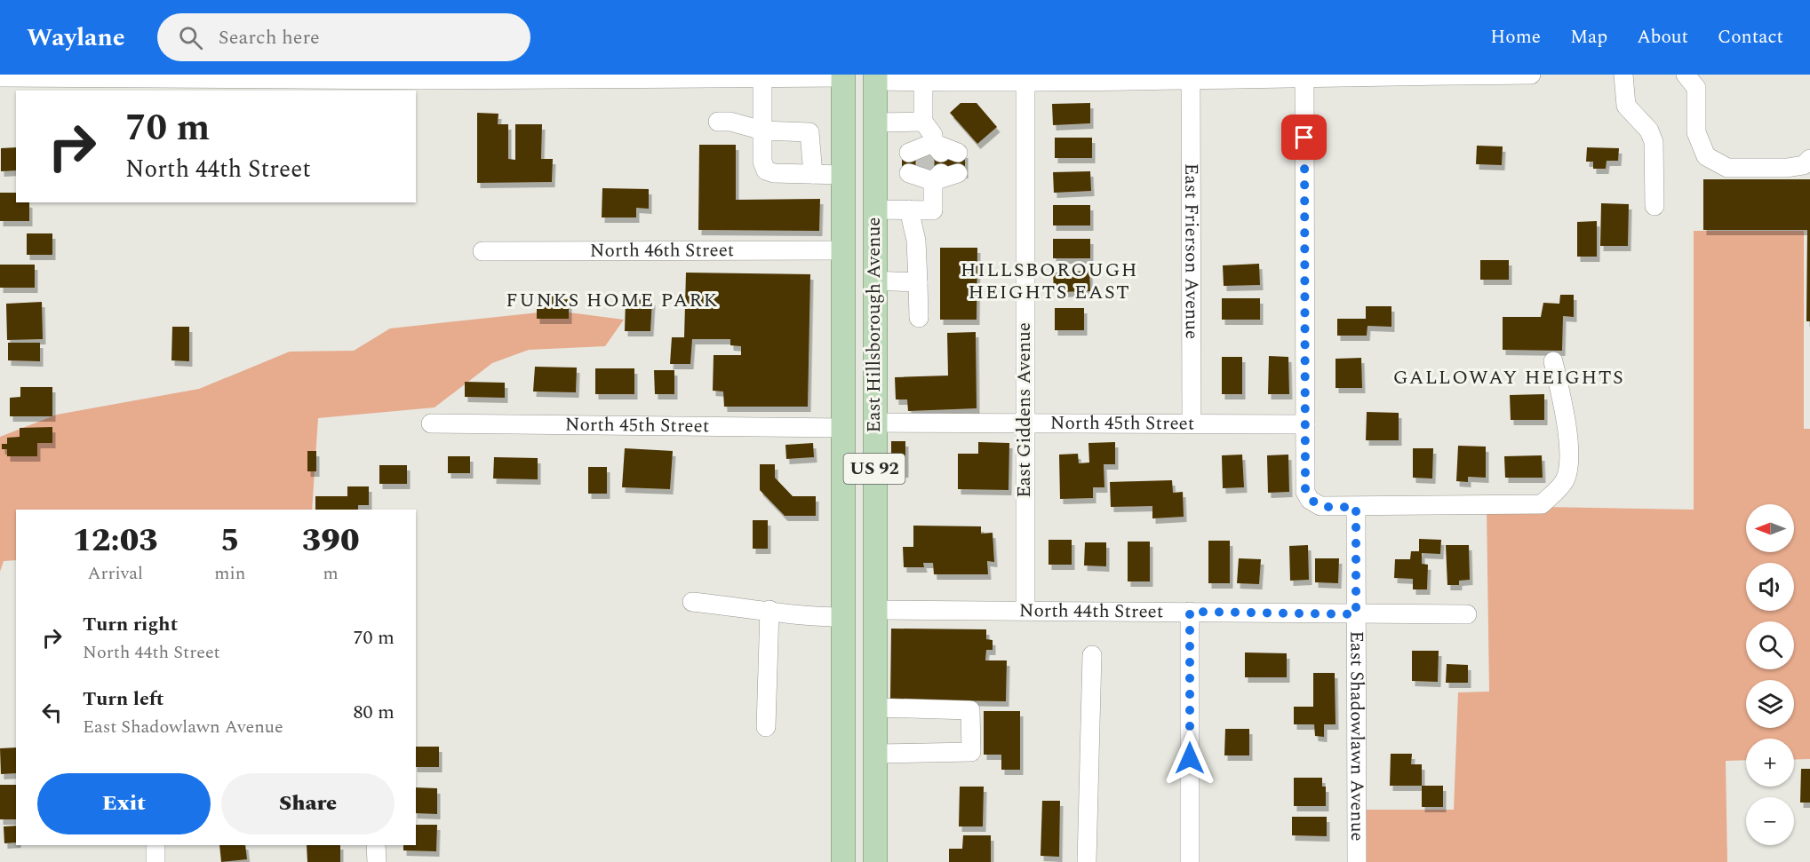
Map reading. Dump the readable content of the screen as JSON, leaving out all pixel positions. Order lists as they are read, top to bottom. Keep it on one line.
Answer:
{"streets":{"main road":["East Hillsborough Avenue","US 92"],"street":["North 46th Street","East Frierson Avenue","East Giddens Avenue","North 45th Street","North 44th Street","East Shadowlawn Avenue"]},"crossings":[["North 46th Street","East Hillsborough Avenue"],["East Frierson Avenue","North 45th Street"],["East Hillsborough Avenue","North 45th Street"],["East Hillsborough Avenue","North 44th Street"],["East Giddens Avenue","North 45th Street"],["East Giddens Avenue","North 44th Street"],["North 44th Street","East Shadowlawn Avenue"]],"districts":["HILLSBOROUGH HEIGHTS EAST","FUNKS HOME PARK","GALLOWAY HEIGHTS"],"north":"left","page":{"header":"Waylane","search":"Search here","nav":["Home","Map","About","Contact"],"turn":["70 m","North 44th Street"],"map_buttons":["+","−"],"eta":["12:03","Arrival","5","min","390","m"],"list":[{"name":"Turn right","note":"North 44th Street","value":"70 m"},{"name":"Turn left","note":"East Shadowlawn Avenue","value":"80 m"}],"buttons":["Exit","Share"]}}
